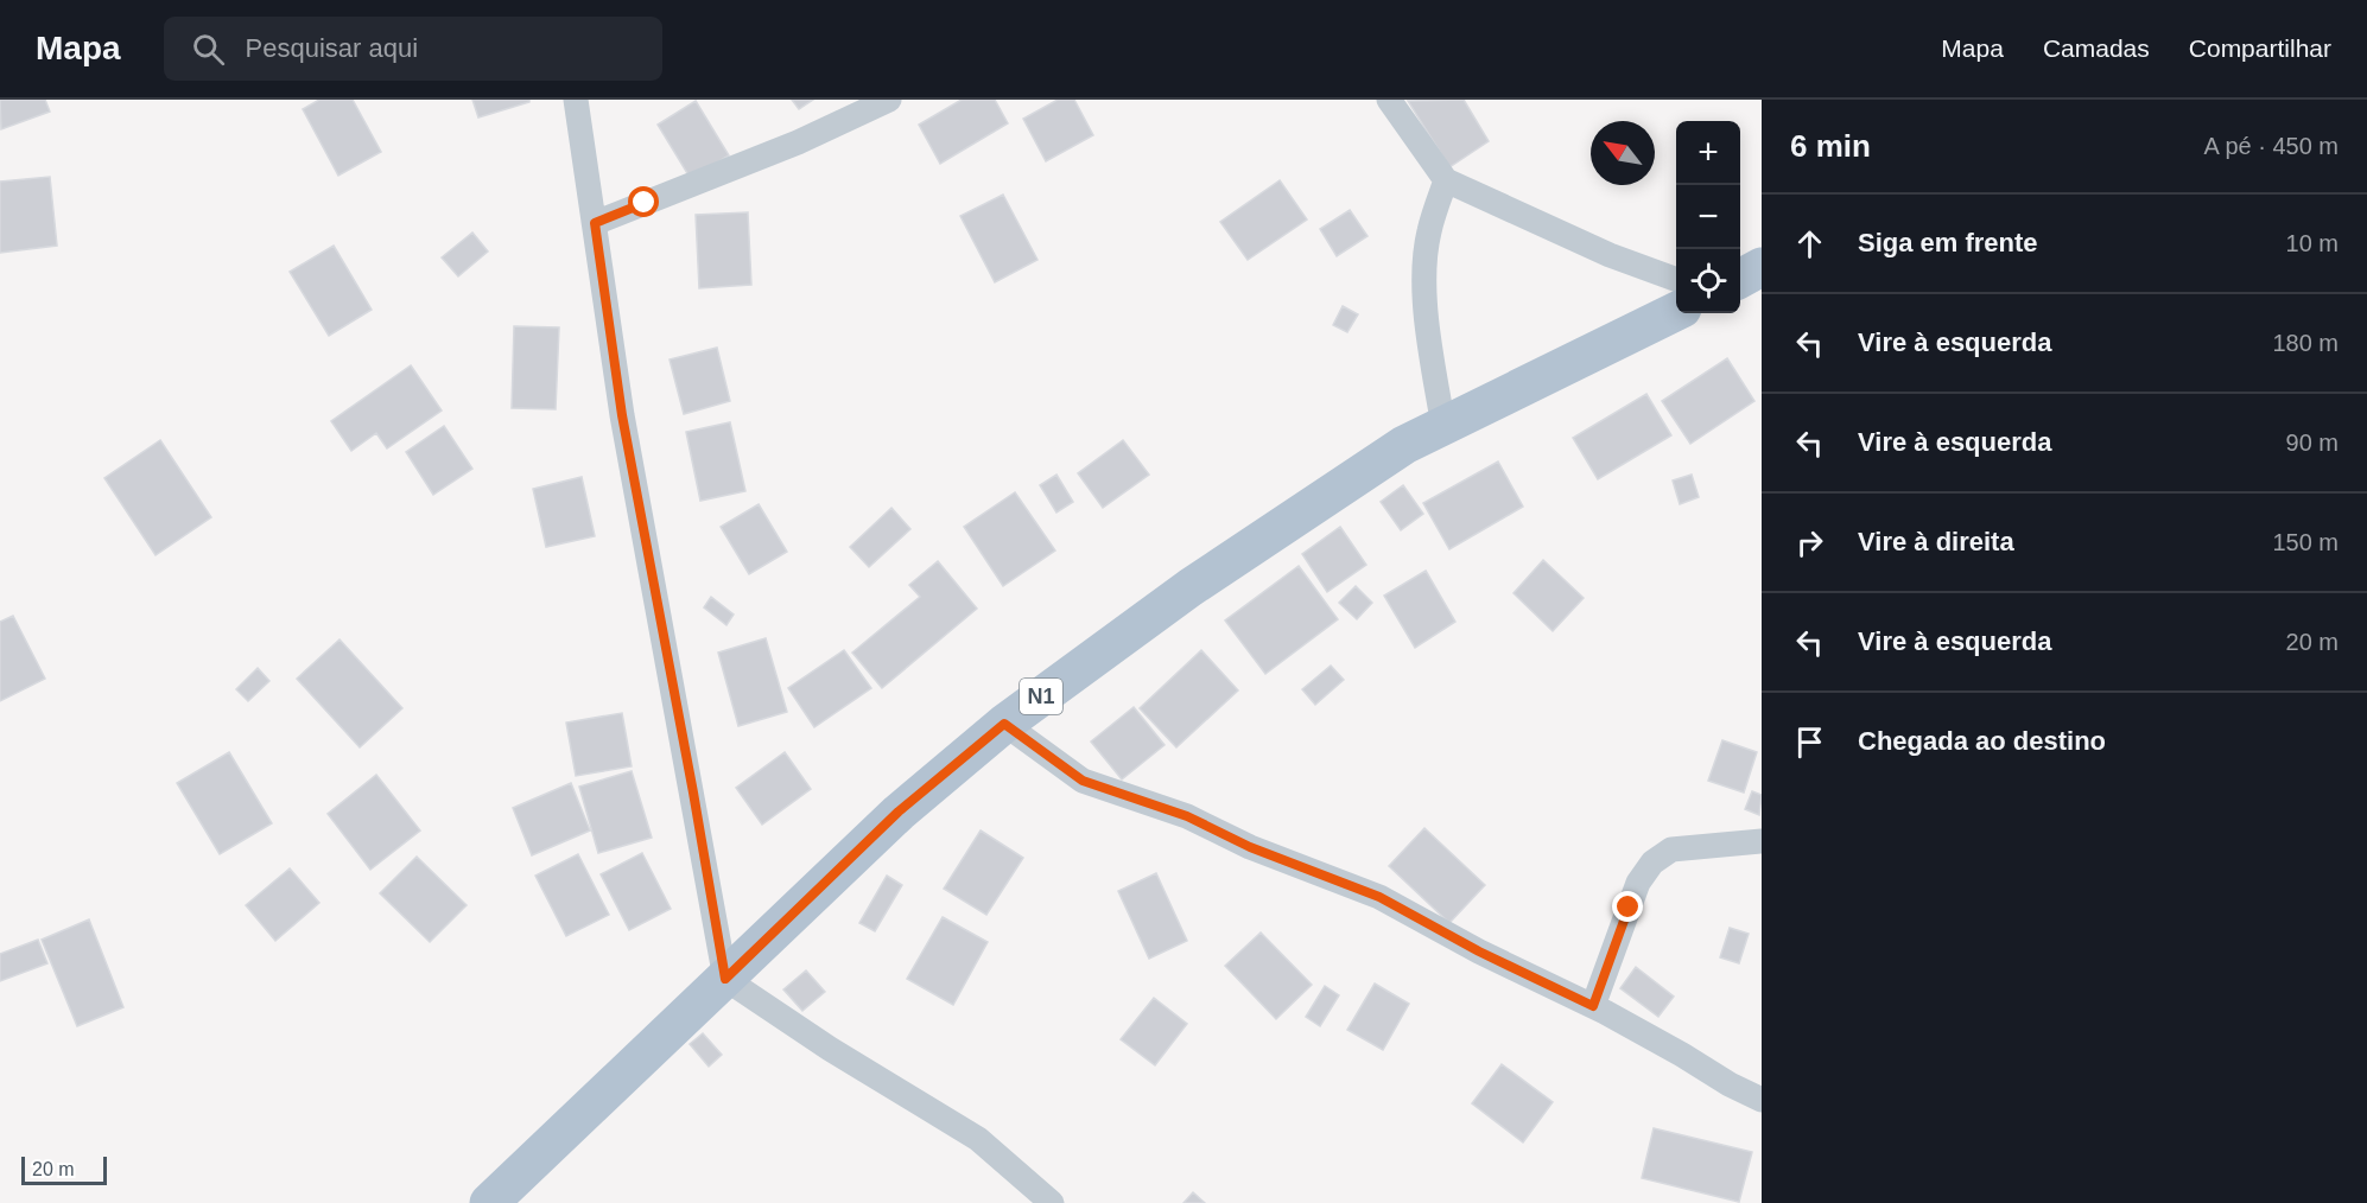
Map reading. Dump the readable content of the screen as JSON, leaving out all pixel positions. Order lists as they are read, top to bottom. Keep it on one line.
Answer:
{"streets":{"main road":["N1"]},"scale_bar":"20 m","north":"top left","page":{"header":"Mapa","search":"Pesquisar aqui","nav":["Mapa","Camadas","Compartilhar"],"heading":["6 min","A pé · 450 m"],"map_buttons":["+","−"],"list":[["Siga em frente","10 m"],["Vire à esquerda","180 m"],["Vire à esquerda","90 m"],["Vire à direita","150 m"],["Vire à esquerda","20 m"],"Chegada ao destino"],"scale":"20 m"}}
